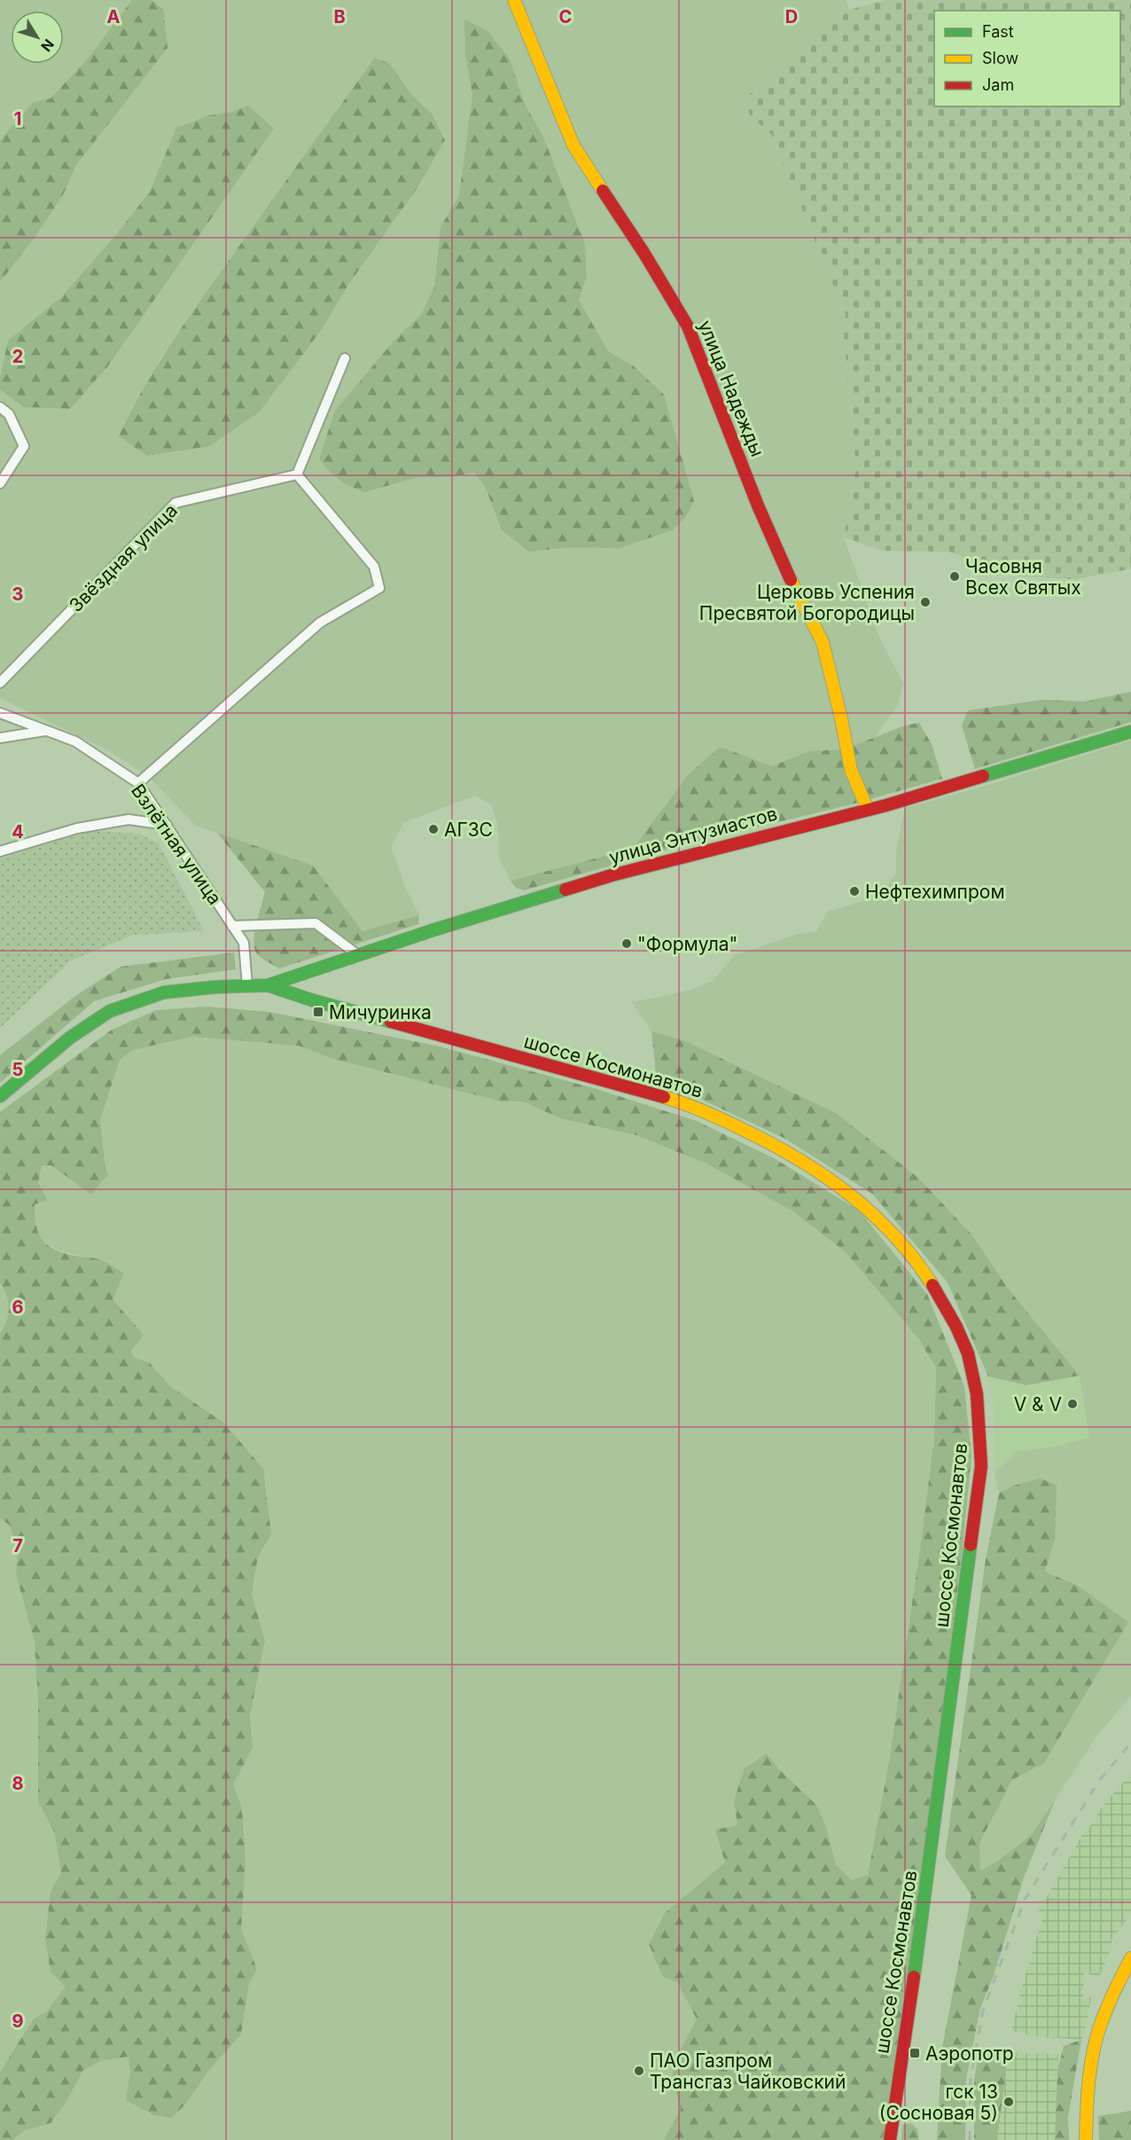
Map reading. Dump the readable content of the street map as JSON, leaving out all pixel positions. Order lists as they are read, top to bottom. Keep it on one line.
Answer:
{"streets":{"main road":["улица Надежды","улица Энтузиастов","шоссе Космонавтов"],"street":["Звёздная улица","Взлётная улица"]},"crossings":[["улица Надежды","улица Энтузиастов"],["улица Энтузиастов","шоссе Космонавтов"],["Взлётная улица","шоссе Космонавтов"]],"places":{"other":["Часовня Всех Святых","Церковь Успения Пресвятой Богородицы","АГЗС","Нефтехимпром","\"Формула\"","V & V","ПАО Газпром Трансгаз Чайковский","гск 13 (Сосновая 5)"],"transit":["Мичуринка","Аэропотр"]},"legend":["Fast","Slow","Jam"],"north":"bottom right","grid":{"columns":["A","B","C","D"],"rows":["1","2","3","4","5","6","7","8","9"]}}
